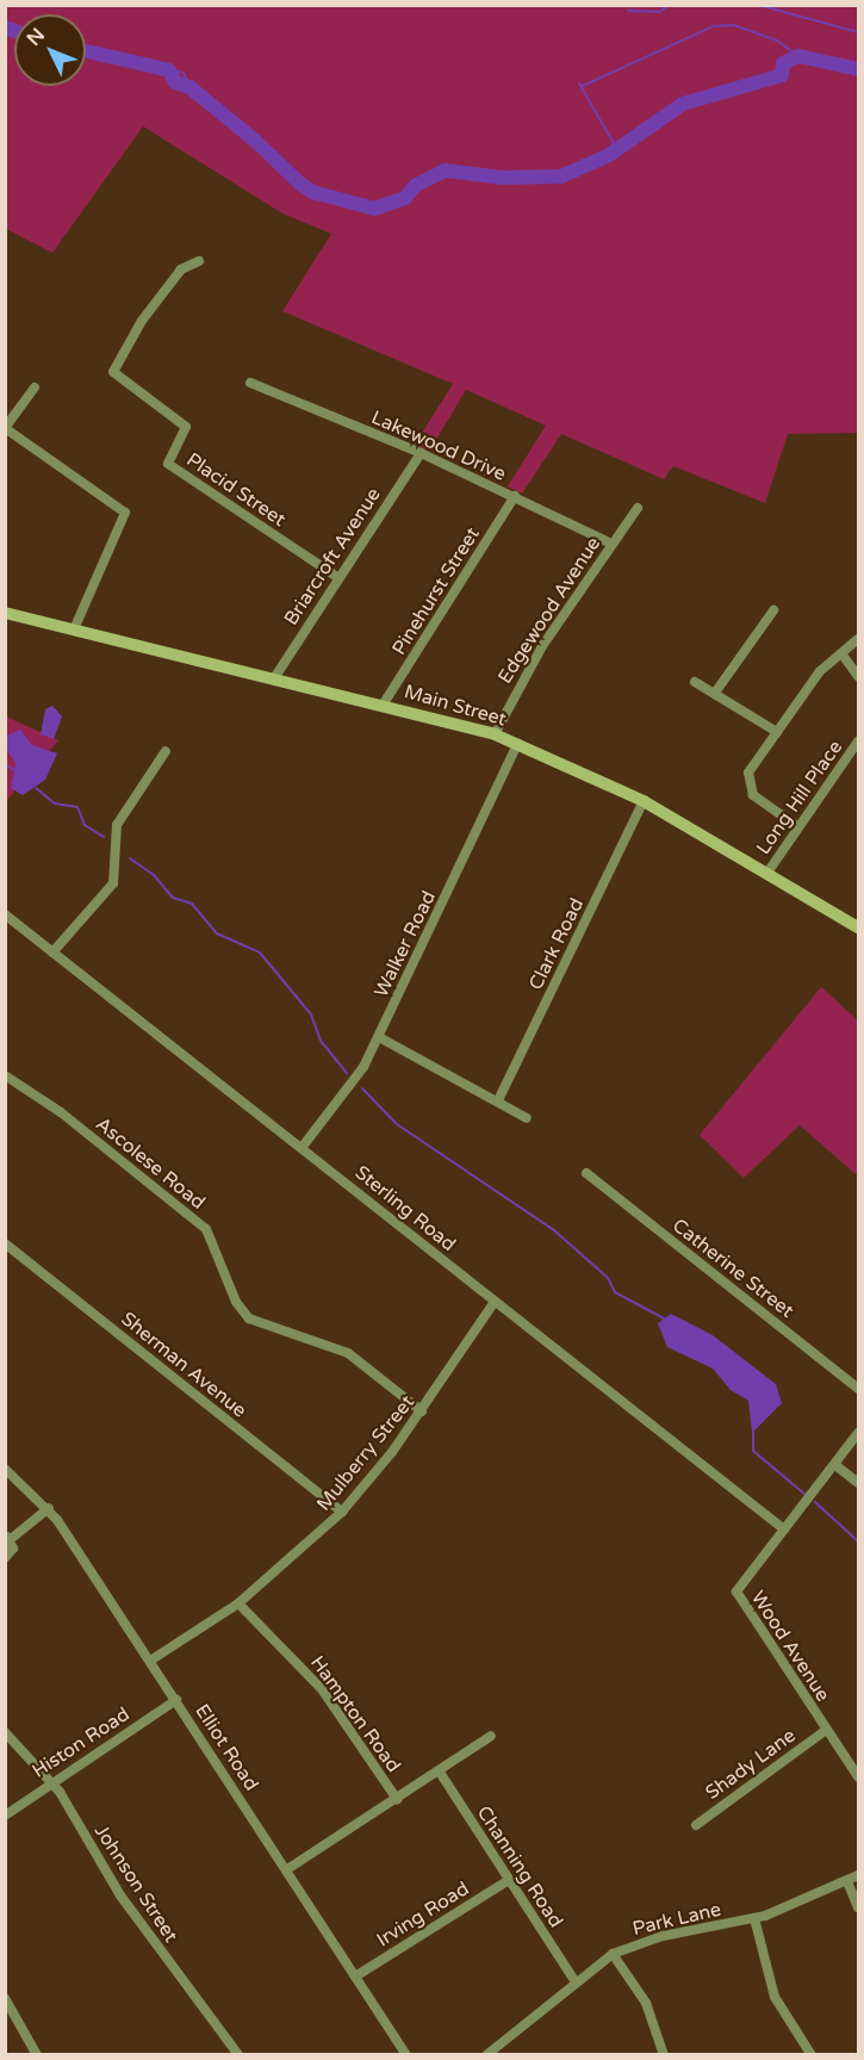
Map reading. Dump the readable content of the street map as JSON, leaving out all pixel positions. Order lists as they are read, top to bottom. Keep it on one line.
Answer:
{"streets":{"main road":["Main Street"],"street":["Lakewood Drive","Placid Street","Briarcroft Avenue","Pinehurst Street","Edgewood Avenue","Long Hill Place","Walker Road","Clark Road","Ascolese Road","Sterling Road","Catherine Street","Sherman Avenue","Mulberry Street","Wood Avenue","Hampton Road","Histon Road","Elliot Road","Shady Lane","Channing Road","Johnson Street","Irving Road","Park Lane"]},"crossings":[["Lakewood Drive","Briarcroft Avenue"],["Lakewood Drive","Pinehurst Street"],["Lakewood Drive","Edgewood Avenue"],["Placid Street","Briarcroft Avenue"],["Briarcroft Avenue","Main Street"],["Pinehurst Street","Main Street"],["Edgewood Avenue","Main Street"],["Main Street","Long Hill Place"],["Main Street","Walker Road"],["Main Street","Clark Road"],["Walker Road","Sterling Road"],["Ascolese Road","Mulberry Street"],["Sterling Road","Mulberry Street"],["Sterling Road","Wood Avenue"],["Sherman Avenue","Mulberry Street"],["Mulberry Street","Hampton Road"],["Wood Avenue","Shady Lane"],["Histon Road","Elliot Road"],["Histon Road","Johnson Street"],["Elliot Road","Irving Road"],["Channing Road","Irving Road"],["Channing Road","Park Lane"]],"north":"top left"}
